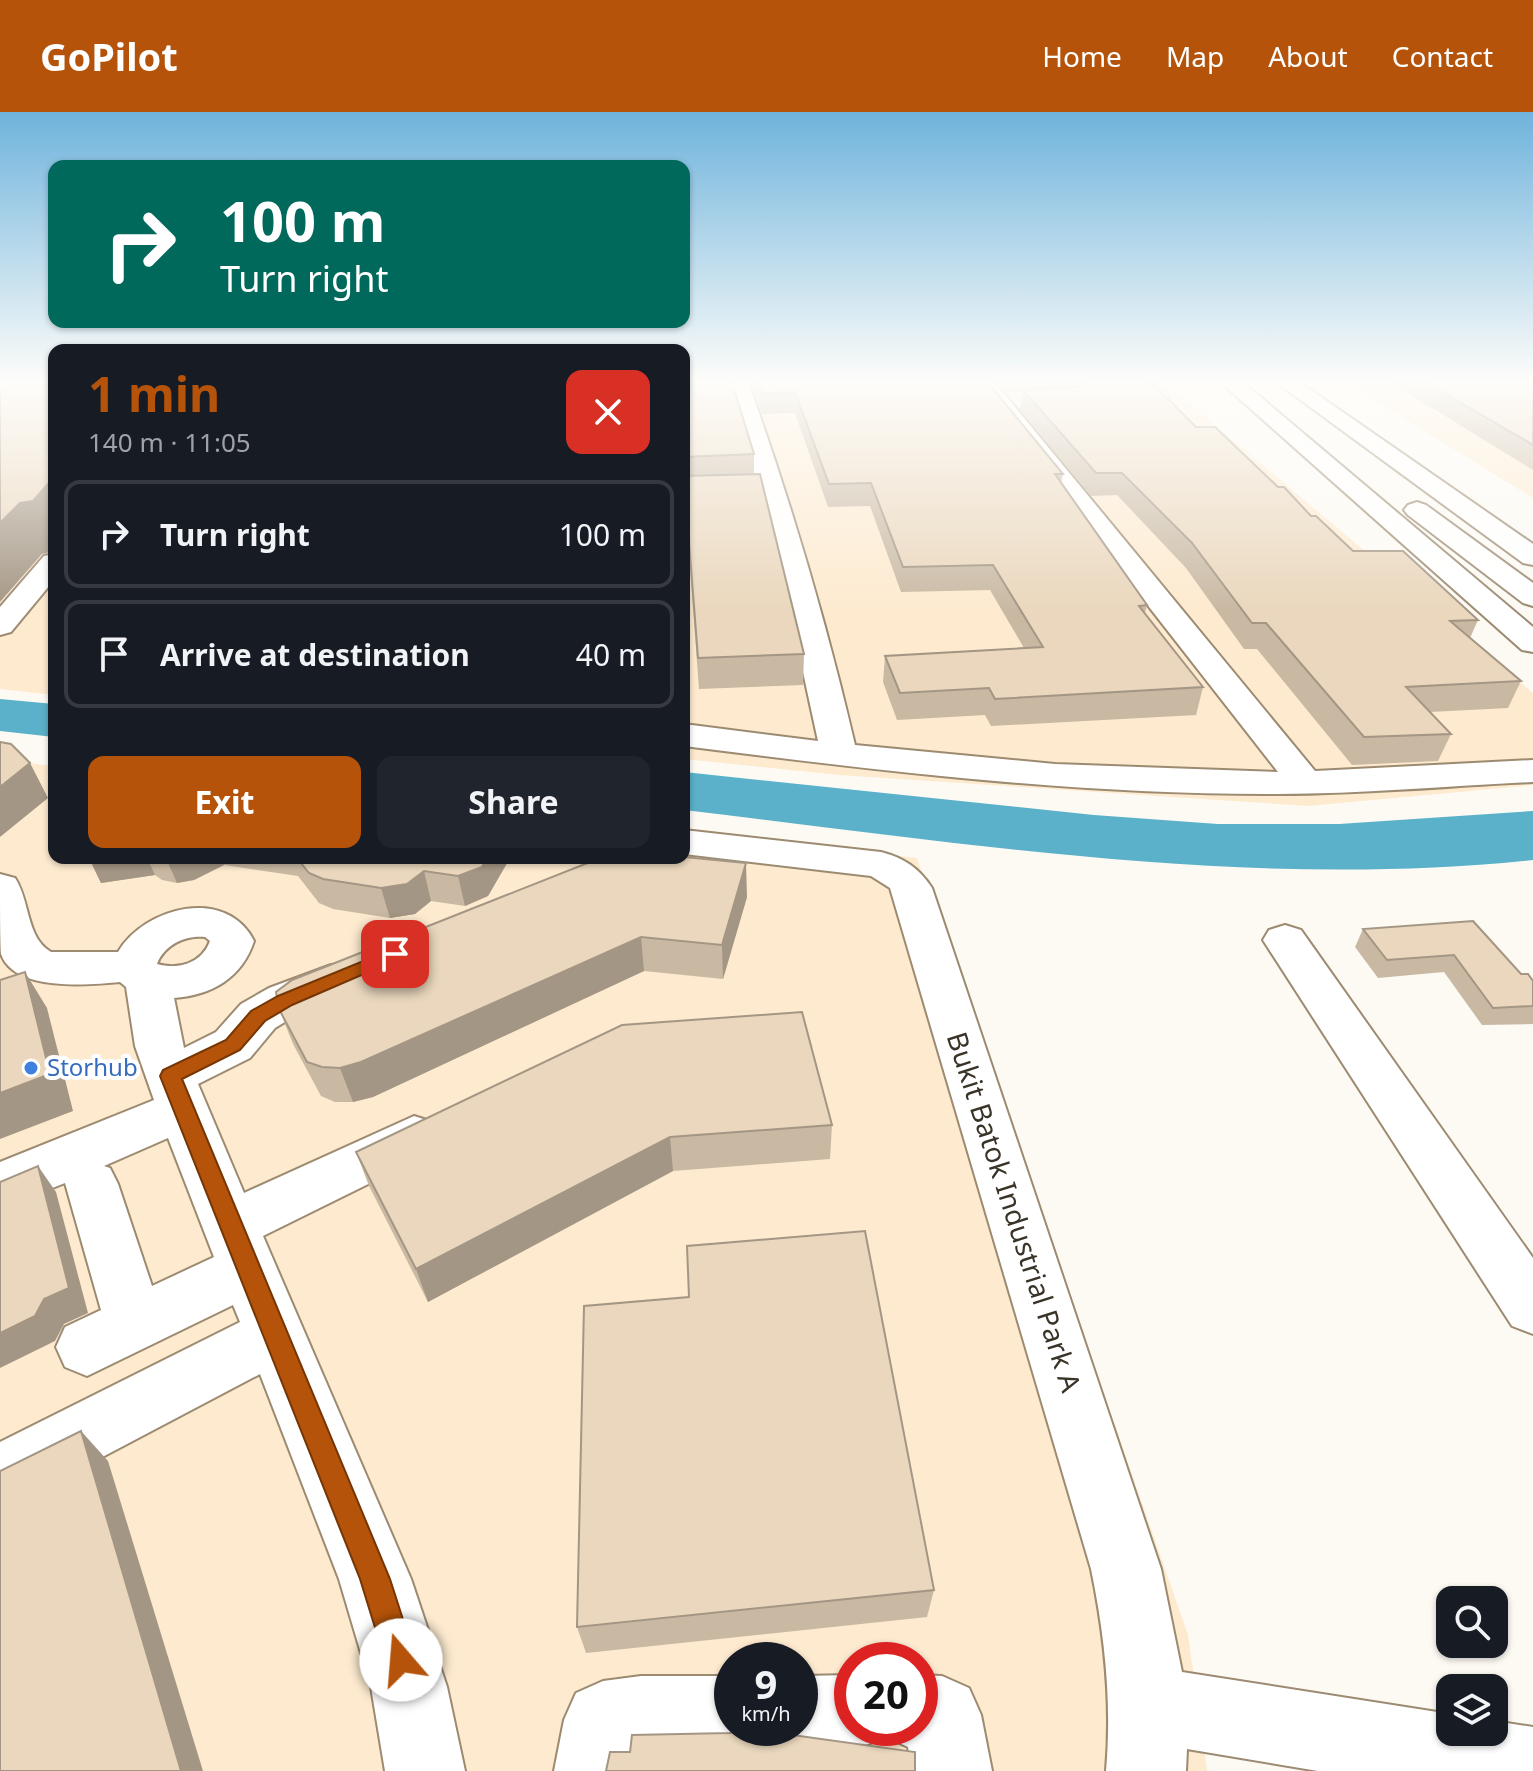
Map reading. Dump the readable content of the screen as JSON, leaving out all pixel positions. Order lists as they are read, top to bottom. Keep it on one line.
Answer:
{"streets":{"main road":["Bukit Batok Industrial Park A"]},"places":["Storhub"],"page":{"header":"GoPilot","nav":["Home","Map","About","Contact"],"turn":["100 m","Turn right"],"heading":["1 min","140 m · 11:05"],"list":[{"name":"Turn right","value":"100 m"},{"name":"Arrive at destination","value":"40 m"}],"buttons":["Exit","Share"],"speed":"9 km/h","limit":"20"}}
